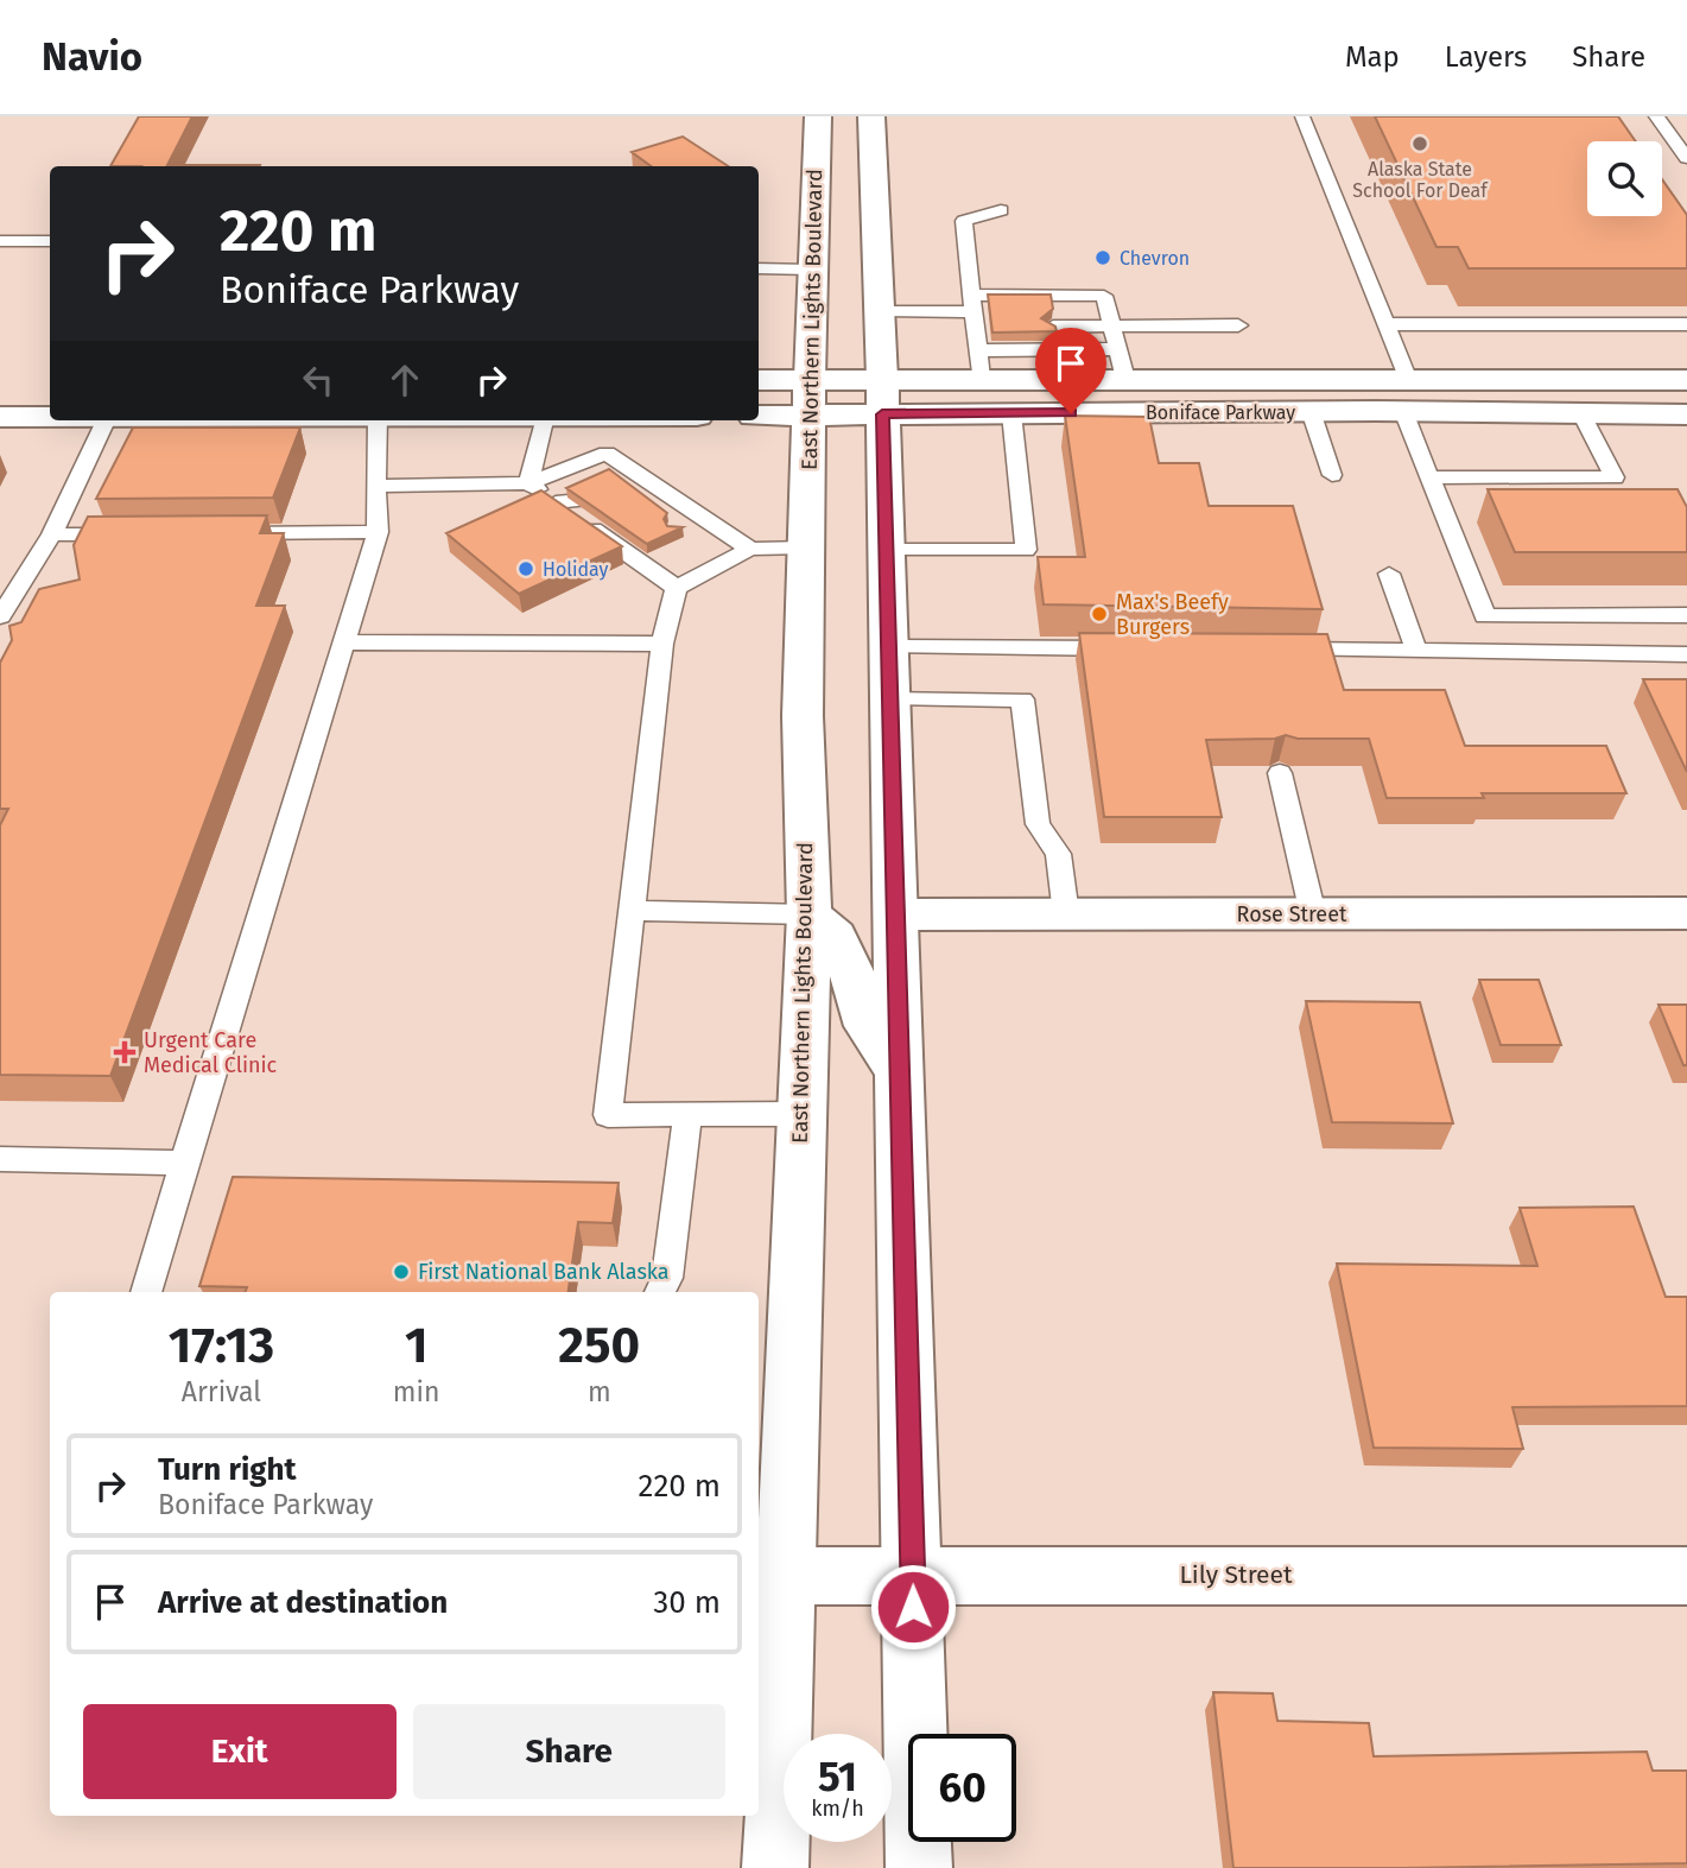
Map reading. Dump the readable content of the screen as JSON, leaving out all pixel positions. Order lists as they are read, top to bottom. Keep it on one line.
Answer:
{"streets":{"main road":["East Northern Lights Boulevard","Boniface Parkway","Rose Street","Lily Street"]},"crossings":[["East Northern Lights Boulevard","Boniface Parkway"],["East Northern Lights Boulevard","Lily Street"]],"places":{"other":["Alaska State School For Deaf","Chevron","Holiday","Max's Beefy Burgers","First National Bank Alaska"],"health":["Urgent Care Medical Clinic"]},"page":{"header":"Navio","nav":["Map","Layers","Share"],"turn":["220 m","Boniface Parkway"],"eta":["17:13","Arrival","1","min","250","m"],"list":[{"name":"Turn right","note":"Boniface Parkway","value":"220 m"},{"name":"Arrive at destination","value":"30 m"}],"buttons":["Exit","Share"],"speed":"51 km/h","limit":"60"}}
